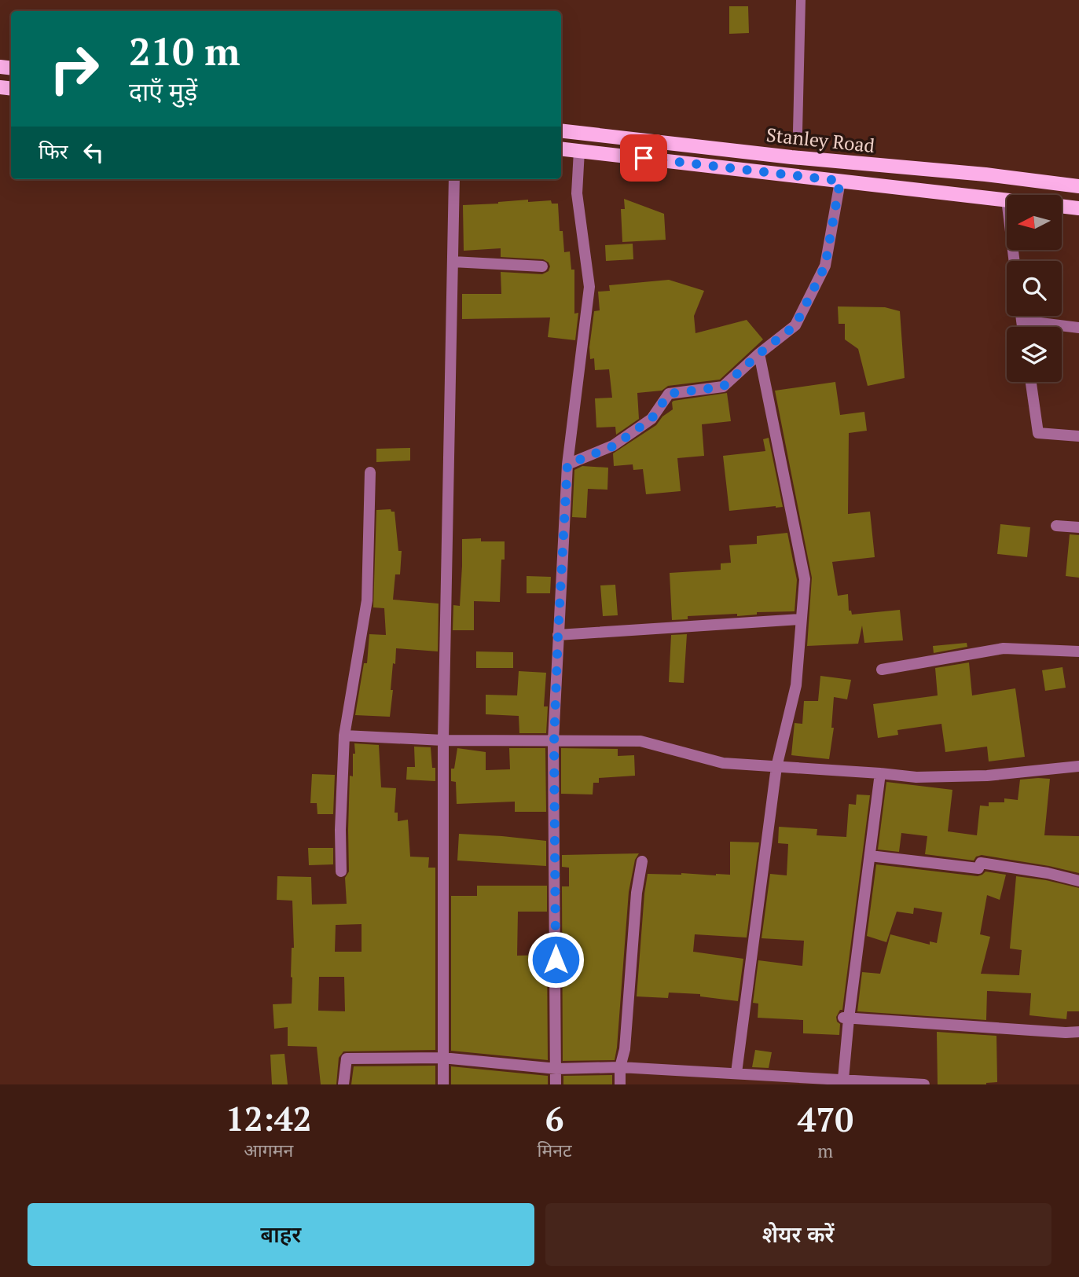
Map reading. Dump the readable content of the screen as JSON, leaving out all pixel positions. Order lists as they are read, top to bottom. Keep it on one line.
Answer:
{"streets":{"main road":["Stanley Road"]},"north":"left","page":{"turn":["210 m","दाएँ मुड़ें"],"then":"फिर","eta":["12:42","आगमन","6","मिनट","470","m"],"buttons":["बाहर","शेयर करें"]}}
